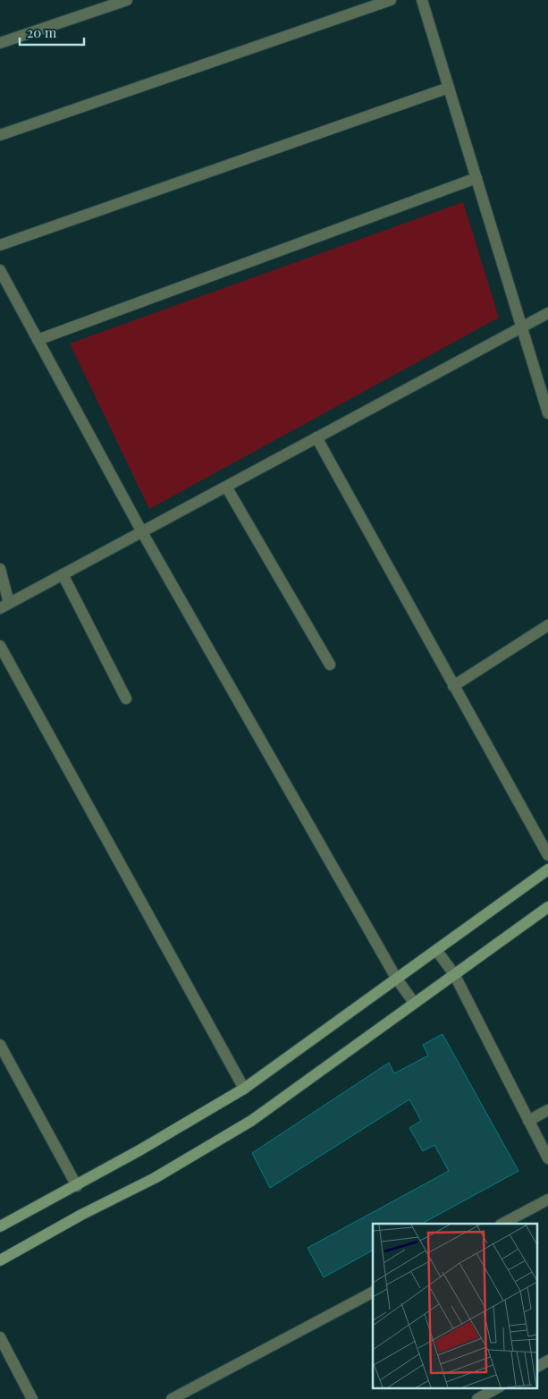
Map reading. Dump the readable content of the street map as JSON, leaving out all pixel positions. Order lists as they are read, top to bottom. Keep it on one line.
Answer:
{"scale_bar":"20 m"}
